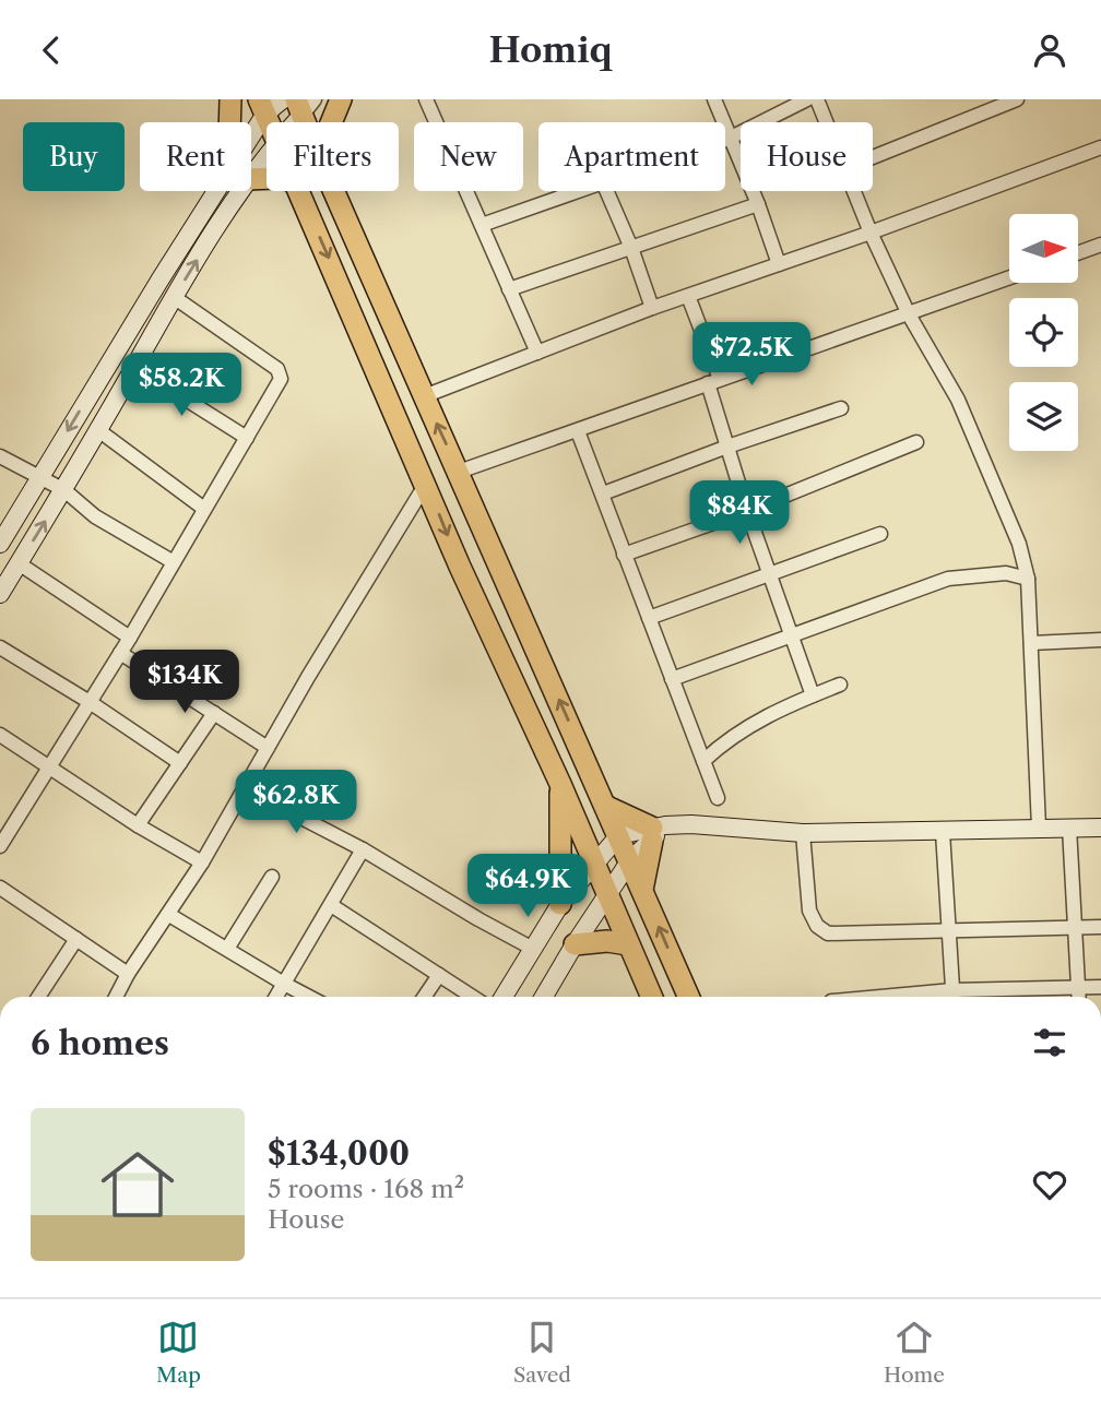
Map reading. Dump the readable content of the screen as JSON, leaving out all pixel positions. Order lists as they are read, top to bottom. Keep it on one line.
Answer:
{"north":"right","page":{"header":"Homiq","chip":["Buy","Rent","Filters","New","Apartment","House"],"price":["$72.5K","$58.2K","$84K","$134K","$62.8K","$64.9K"],"heading":"6 homes","list":[{"name":"$134,000","note":"5 rooms · 168 m² · House"}],"tabs":["Map","Saved","Home"]}}
